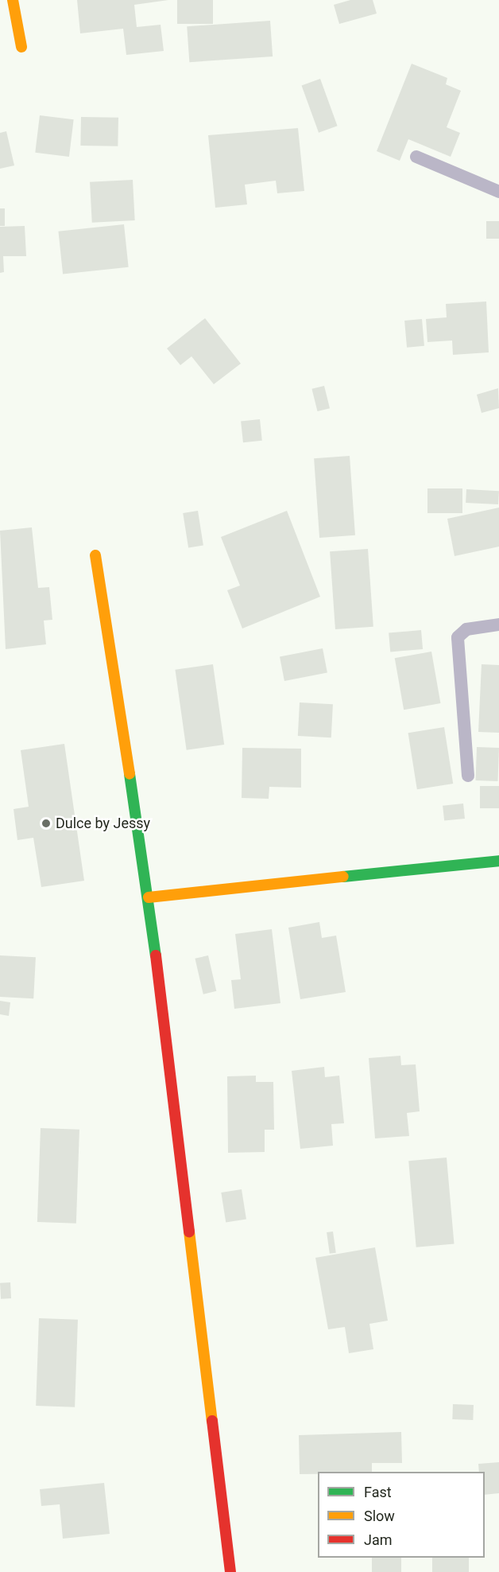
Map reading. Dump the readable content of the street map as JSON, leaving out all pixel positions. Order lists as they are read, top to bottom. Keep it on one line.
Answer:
{"places":["Dulce by Jessy"],"legend":["Fast","Slow","Jam"]}
